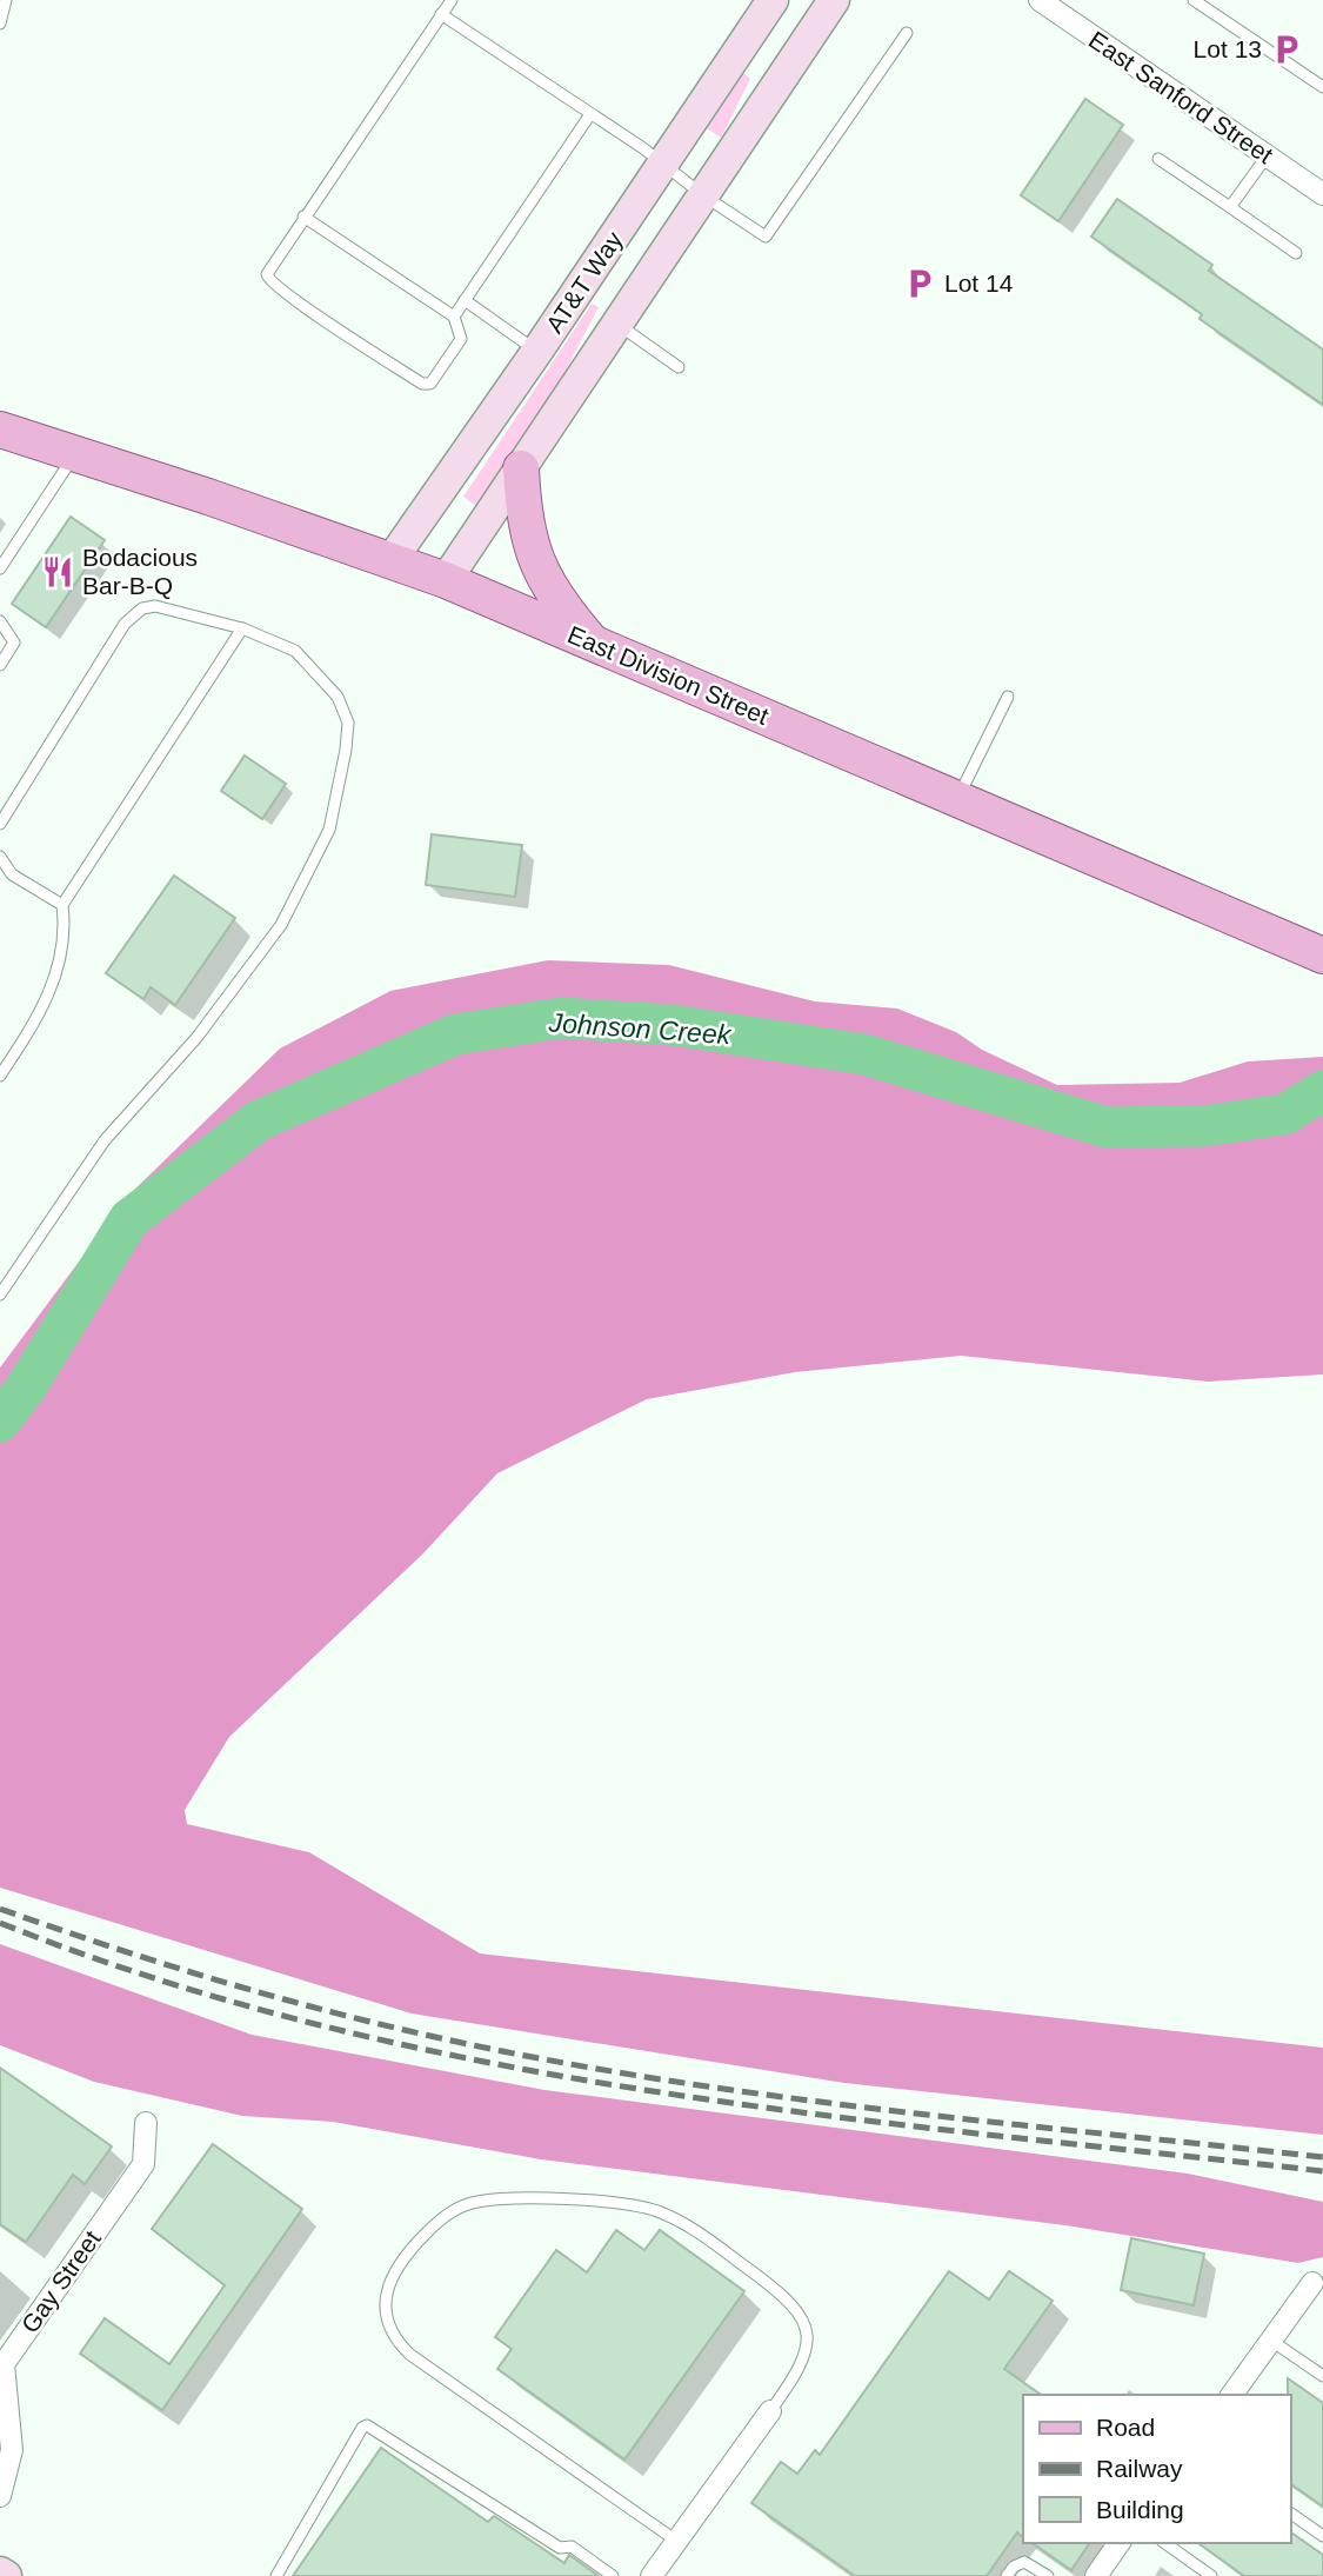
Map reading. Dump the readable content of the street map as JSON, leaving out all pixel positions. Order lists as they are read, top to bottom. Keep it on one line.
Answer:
{"streets":{"main road":["AT&T Way","East Division Street"],"street":["East Sanford Street","Gay Street"]},"crossings":[["AT&T Way","East Division Street"]],"water":["Johnson Creek"],"places":{"parking":["Lot 13","Lot 14"],"restaurant":["Bodacious Bar-B-Q"]},"legend":["Road","Railway","Building"]}
